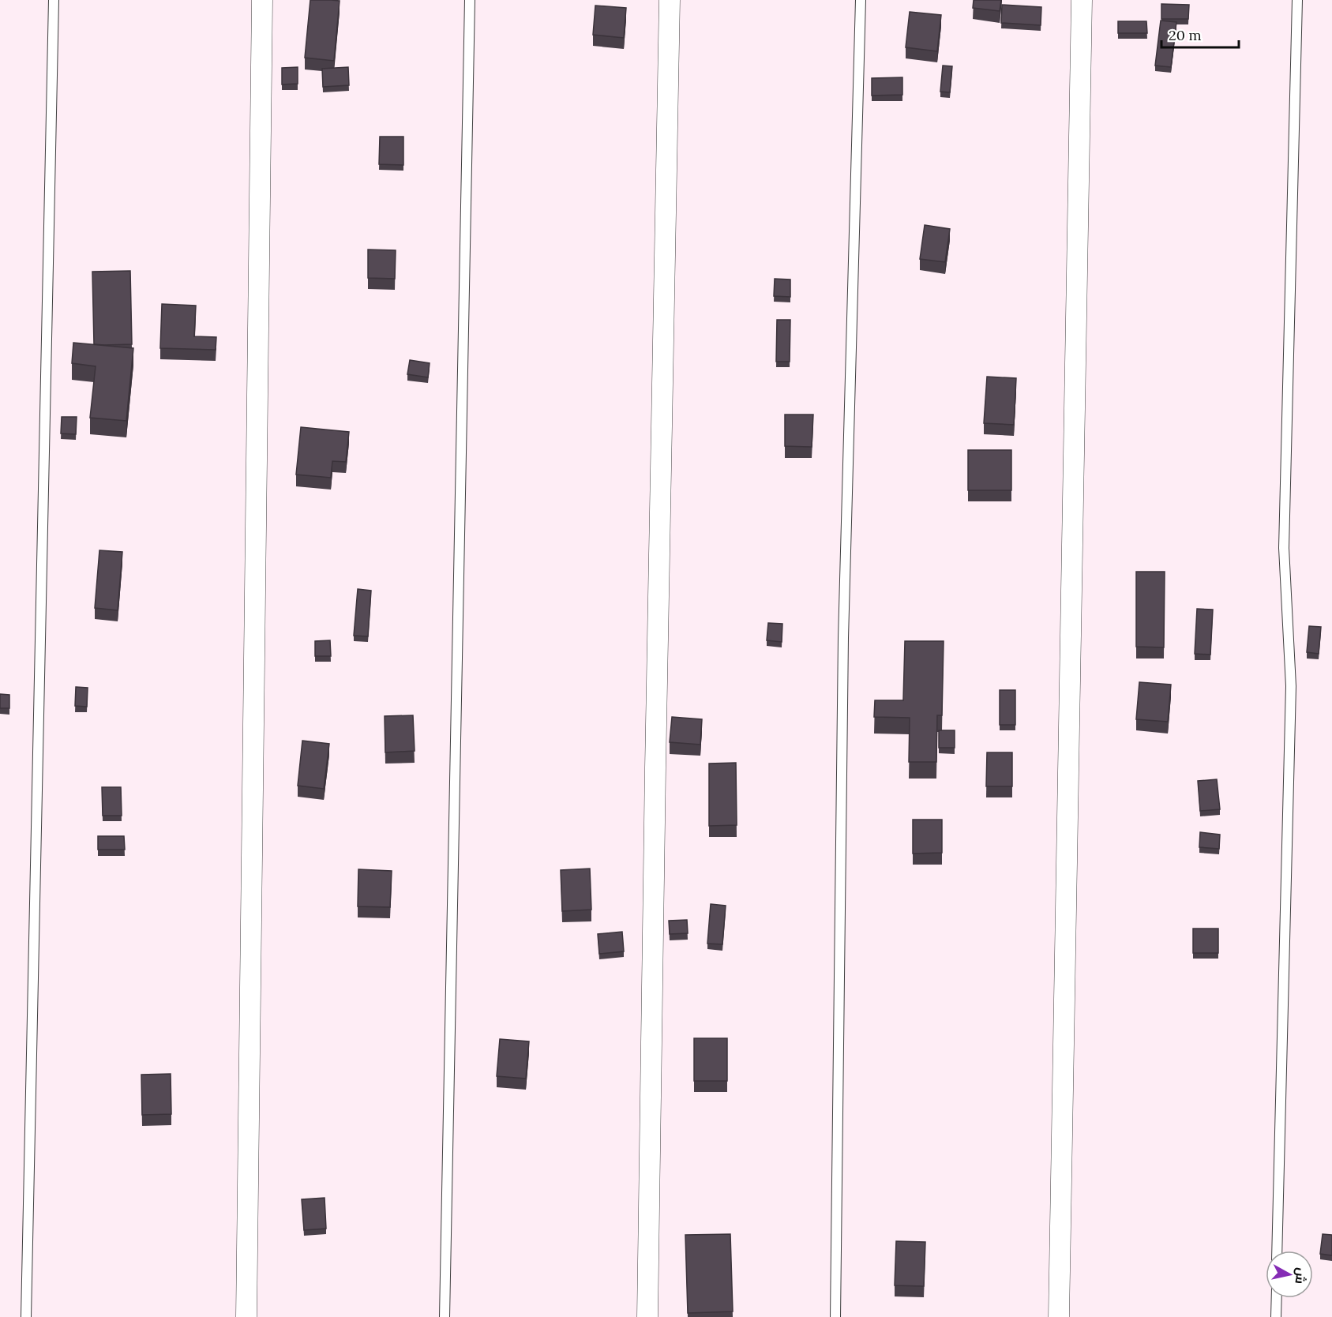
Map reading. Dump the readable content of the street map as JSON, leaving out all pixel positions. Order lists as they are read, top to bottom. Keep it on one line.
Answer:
{"scale_bar":"20 m","north":"right"}
